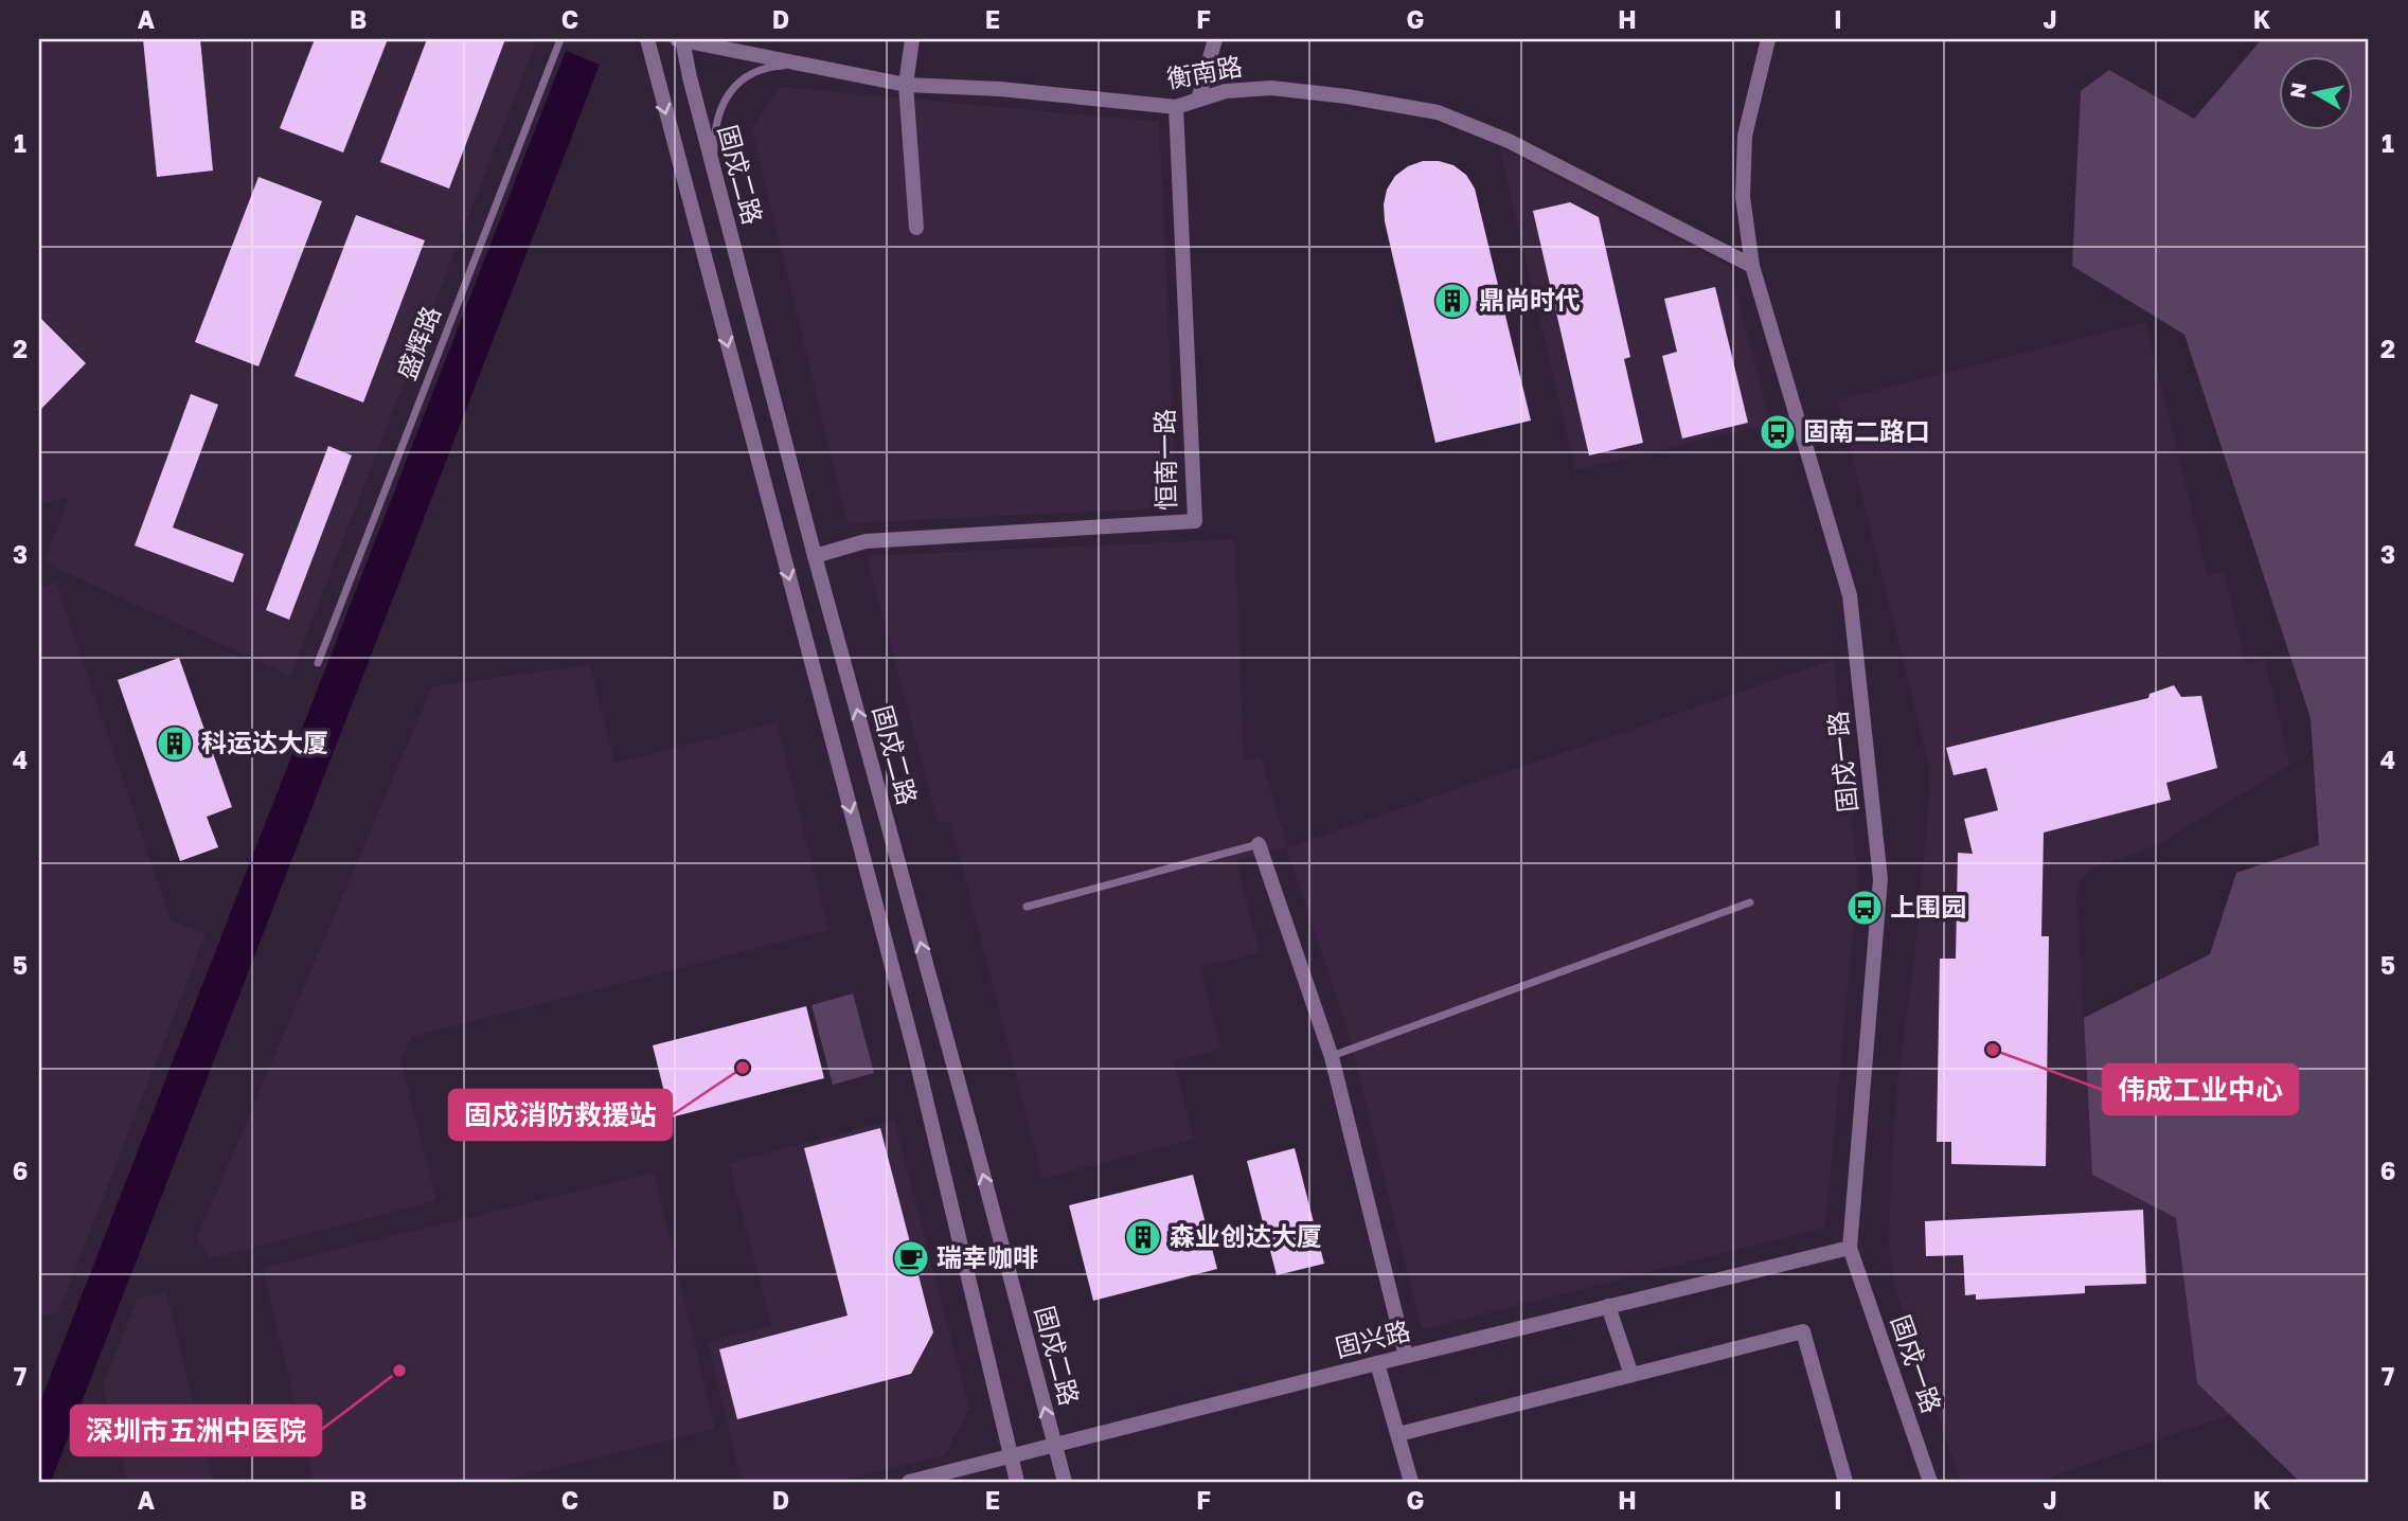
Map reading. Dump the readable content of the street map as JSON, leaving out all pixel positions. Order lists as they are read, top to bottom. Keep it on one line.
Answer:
{"streets":{"street":["衡南路","固戍二路","恒南一路","固戍一路","固兴路"],"lane":["盛辉路"]},"crossings":[["衡南路","固戍二路"],["衡南路","恒南一路"],["衡南路","固戍一路"],["固戍二路","恒南一路"],["固戍二路","固兴路"],["固戍一路","固兴路"]],"places":{"building":["鼎尚时代","科运达大厦","森业创达大厦"],"bus stop":["固南二路口","上围园"],"other":["伟成工业中心","固戍消防救援站","深圳市五洲中医院"],"cafe":["瑞幸咖啡"]},"north":"left","grid":{"columns":["A","B","C","D","E","F","G","H","I","J","K"],"rows":["1","2","3","4","5","6","7"]}}
